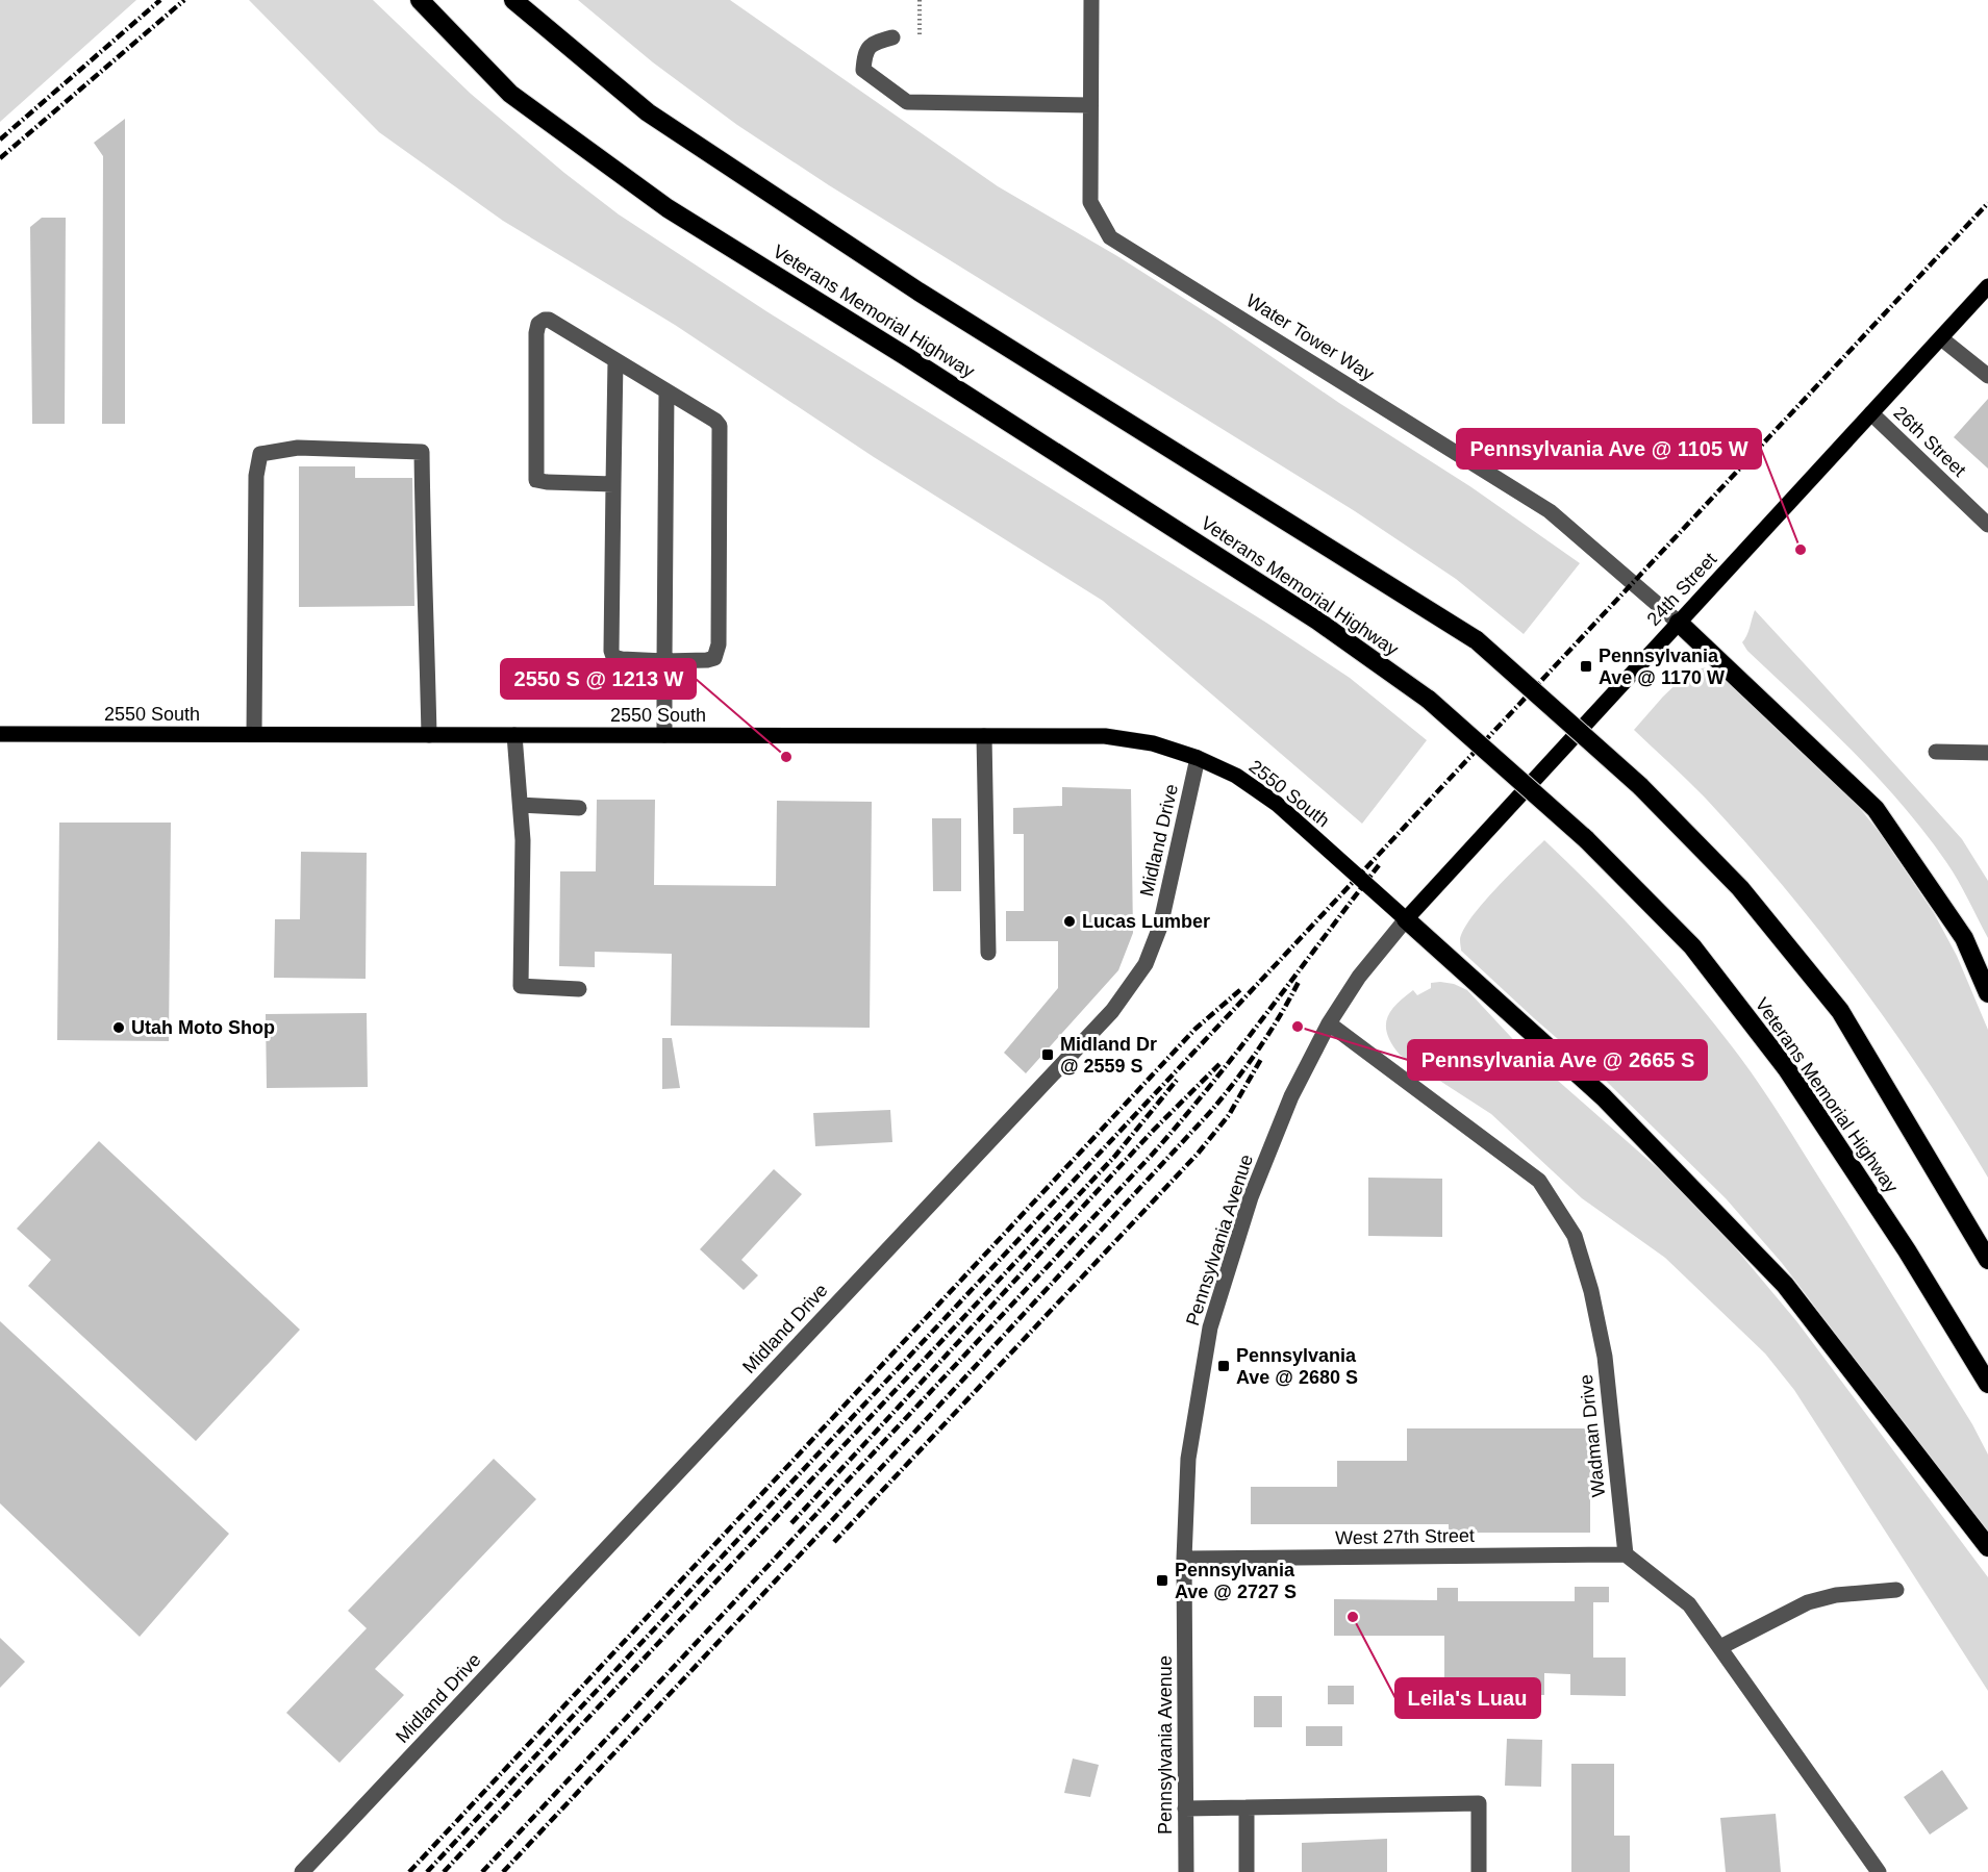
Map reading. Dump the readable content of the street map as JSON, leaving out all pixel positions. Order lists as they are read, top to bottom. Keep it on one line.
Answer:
{"streets":{"highway":["Veterans Memorial Highway"],"main road":["24th Street","2550 South"],"street":["Water Tower Way","26th Street","Midland Drive","Pennsylvania Avenue","Wadman Drive","West 27th Street"]},"crossings":[["Water Tower Way","24th Street"],["26th Street","24th Street"],["24th Street","2550 South"],["24th Street","Pennsylvania Avenue"],["2550 South","Midland Drive"],["2550 South","Pennsylvania Avenue"],["Pennsylvania Avenue","Wadman Drive"],["Pennsylvania Avenue","West 27th Street"],["Wadman Drive","West 27th Street"]],"places":{"other":["Pennsylvania Ave @ 1105 W","2550 S @ 1213 W","Lucas Lumber","Pennsylvania Ave @ 2665 S","Utah Moto Shop","Leila's Luau"],"transit":["Pennsylvania Ave @ 1170 W","Midland Dr @ 2559 S","Pennsylvania Ave @ 2680 S","Pennsylvania Ave @ 2727 S"]}}
